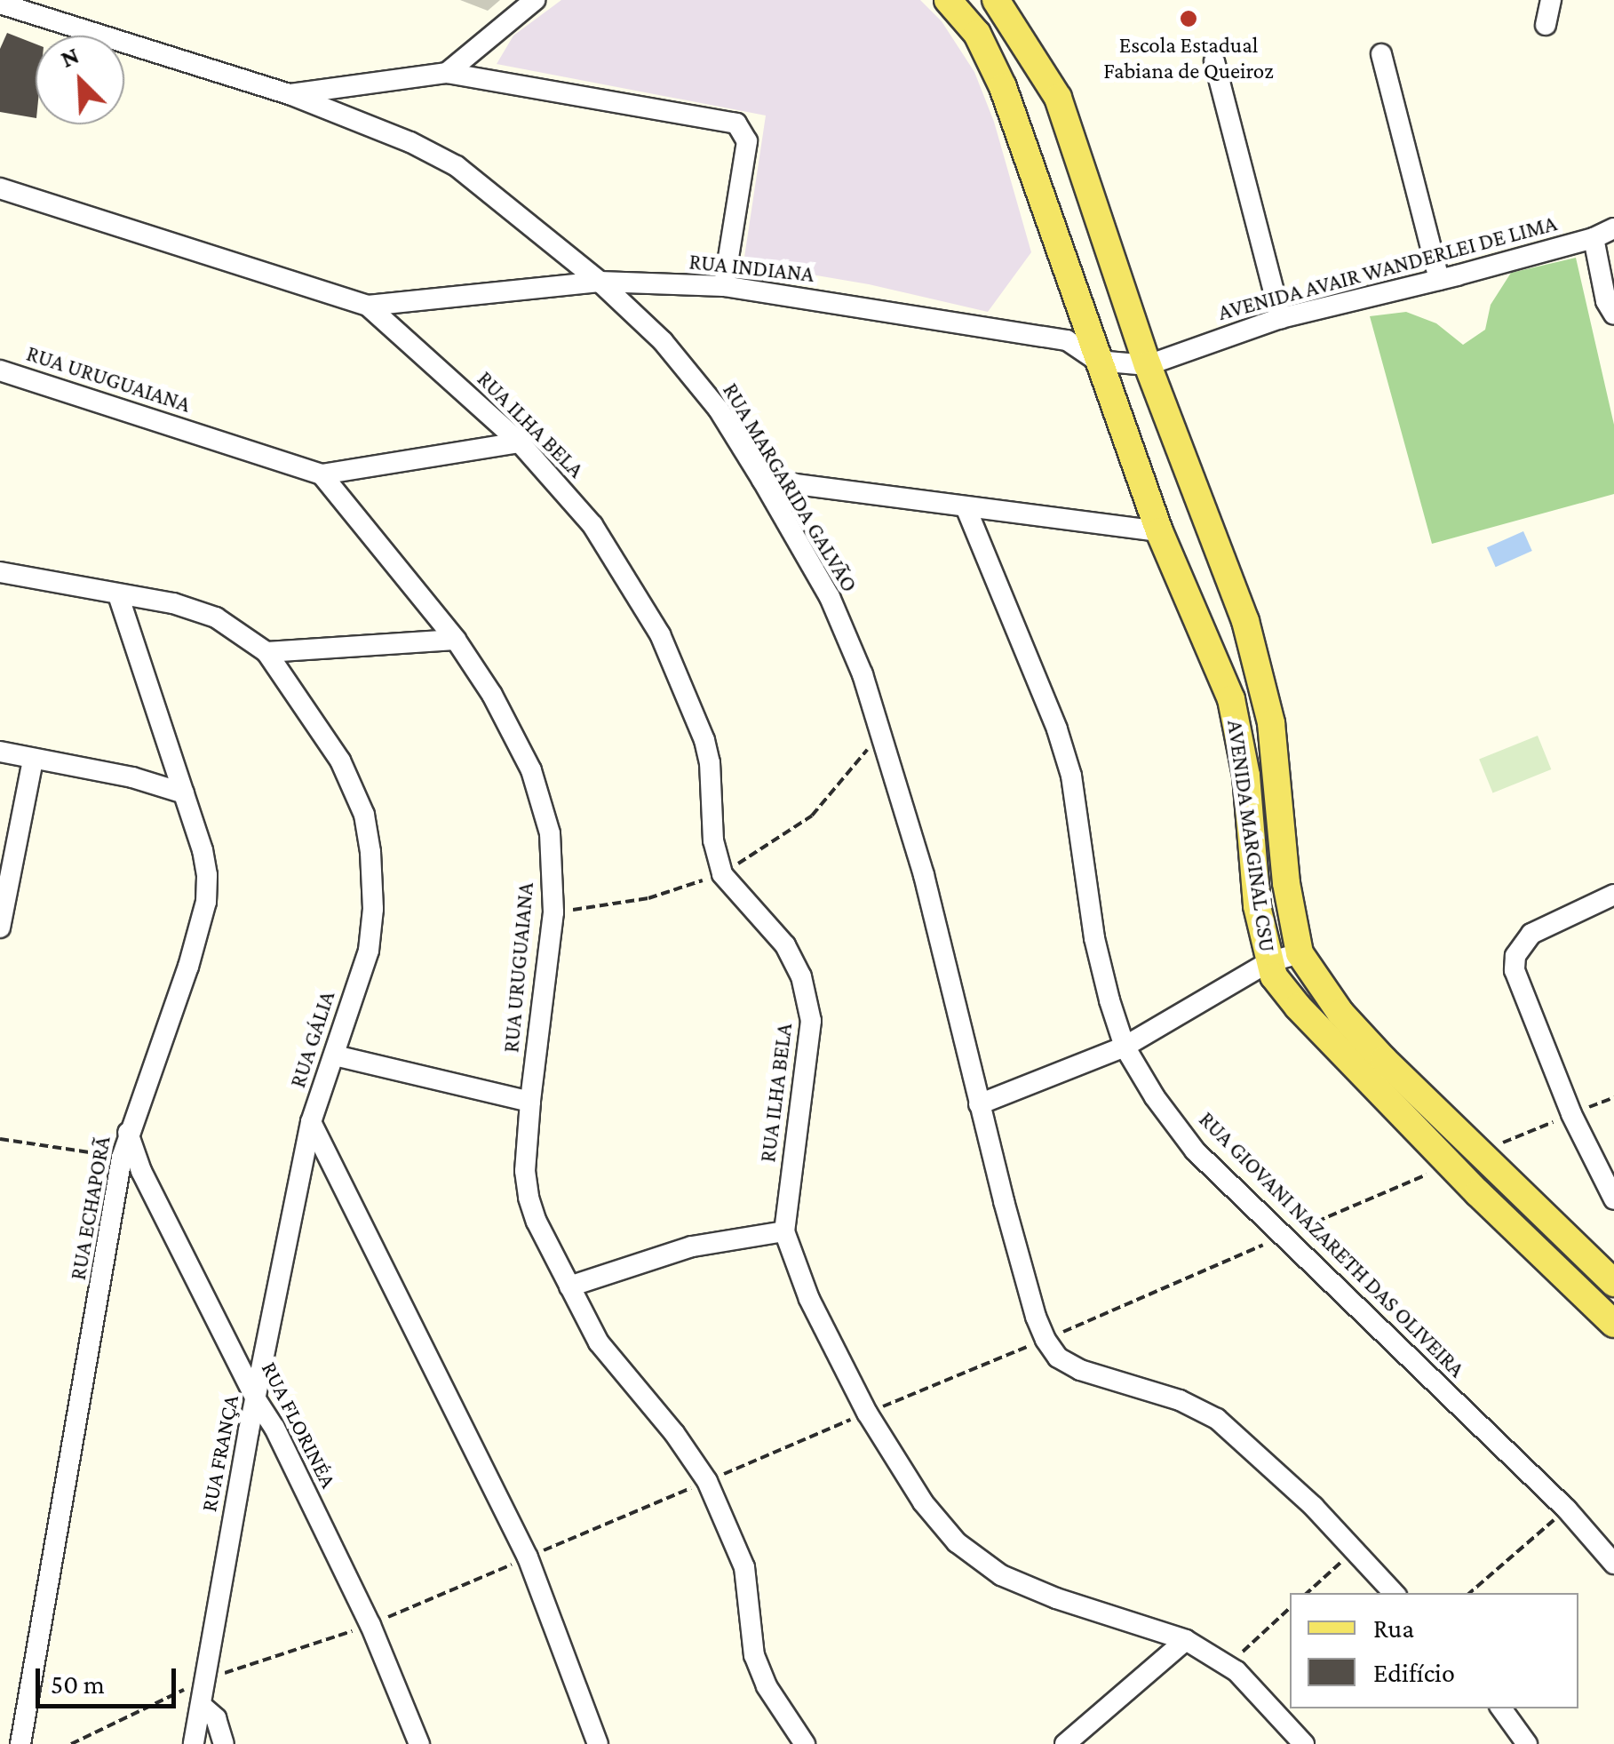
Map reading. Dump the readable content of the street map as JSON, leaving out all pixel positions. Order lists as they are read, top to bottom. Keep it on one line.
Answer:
{"streets":{"main road":["AVENIDA MARGINAL CSU"],"street":["RUA INDIANA","AVENIDA AVAIR WANDERLEI DE LIMA","RUA URUGUAIANA","RUA ILHA BELA","RUA MARGARIDA GALVÃO","RUA GÁLIA","RUA ECHAPORÃ","RUA GIOVANI NAZARETH DAS OLIVEIRA","RUA FLORINÉA","RUA FRANÇA"]},"crossings":[["RUA INDIANA","AVENIDA AVAIR WANDERLEI DE LIMA"],["RUA INDIANA","RUA ILHA BELA"],["RUA INDIANA","RUA MARGARIDA GALVÃO"],["RUA INDIANA","AVENIDA MARGINAL CSU"],["AVENIDA AVAIR WANDERLEI DE LIMA","AVENIDA MARGINAL CSU"],["RUA GÁLIA","RUA ECHAPORÃ"],["RUA GÁLIA","RUA FRANÇA"],["RUA ECHAPORÃ","RUA FLORINÉA"],["RUA FLORINÉA","RUA FRANÇA"]],"places":["Escola Estadual Fabiana de Queiroz"],"legend":["Rua","Edifício"],"scale_bar":"50 m","north":"top left"}
